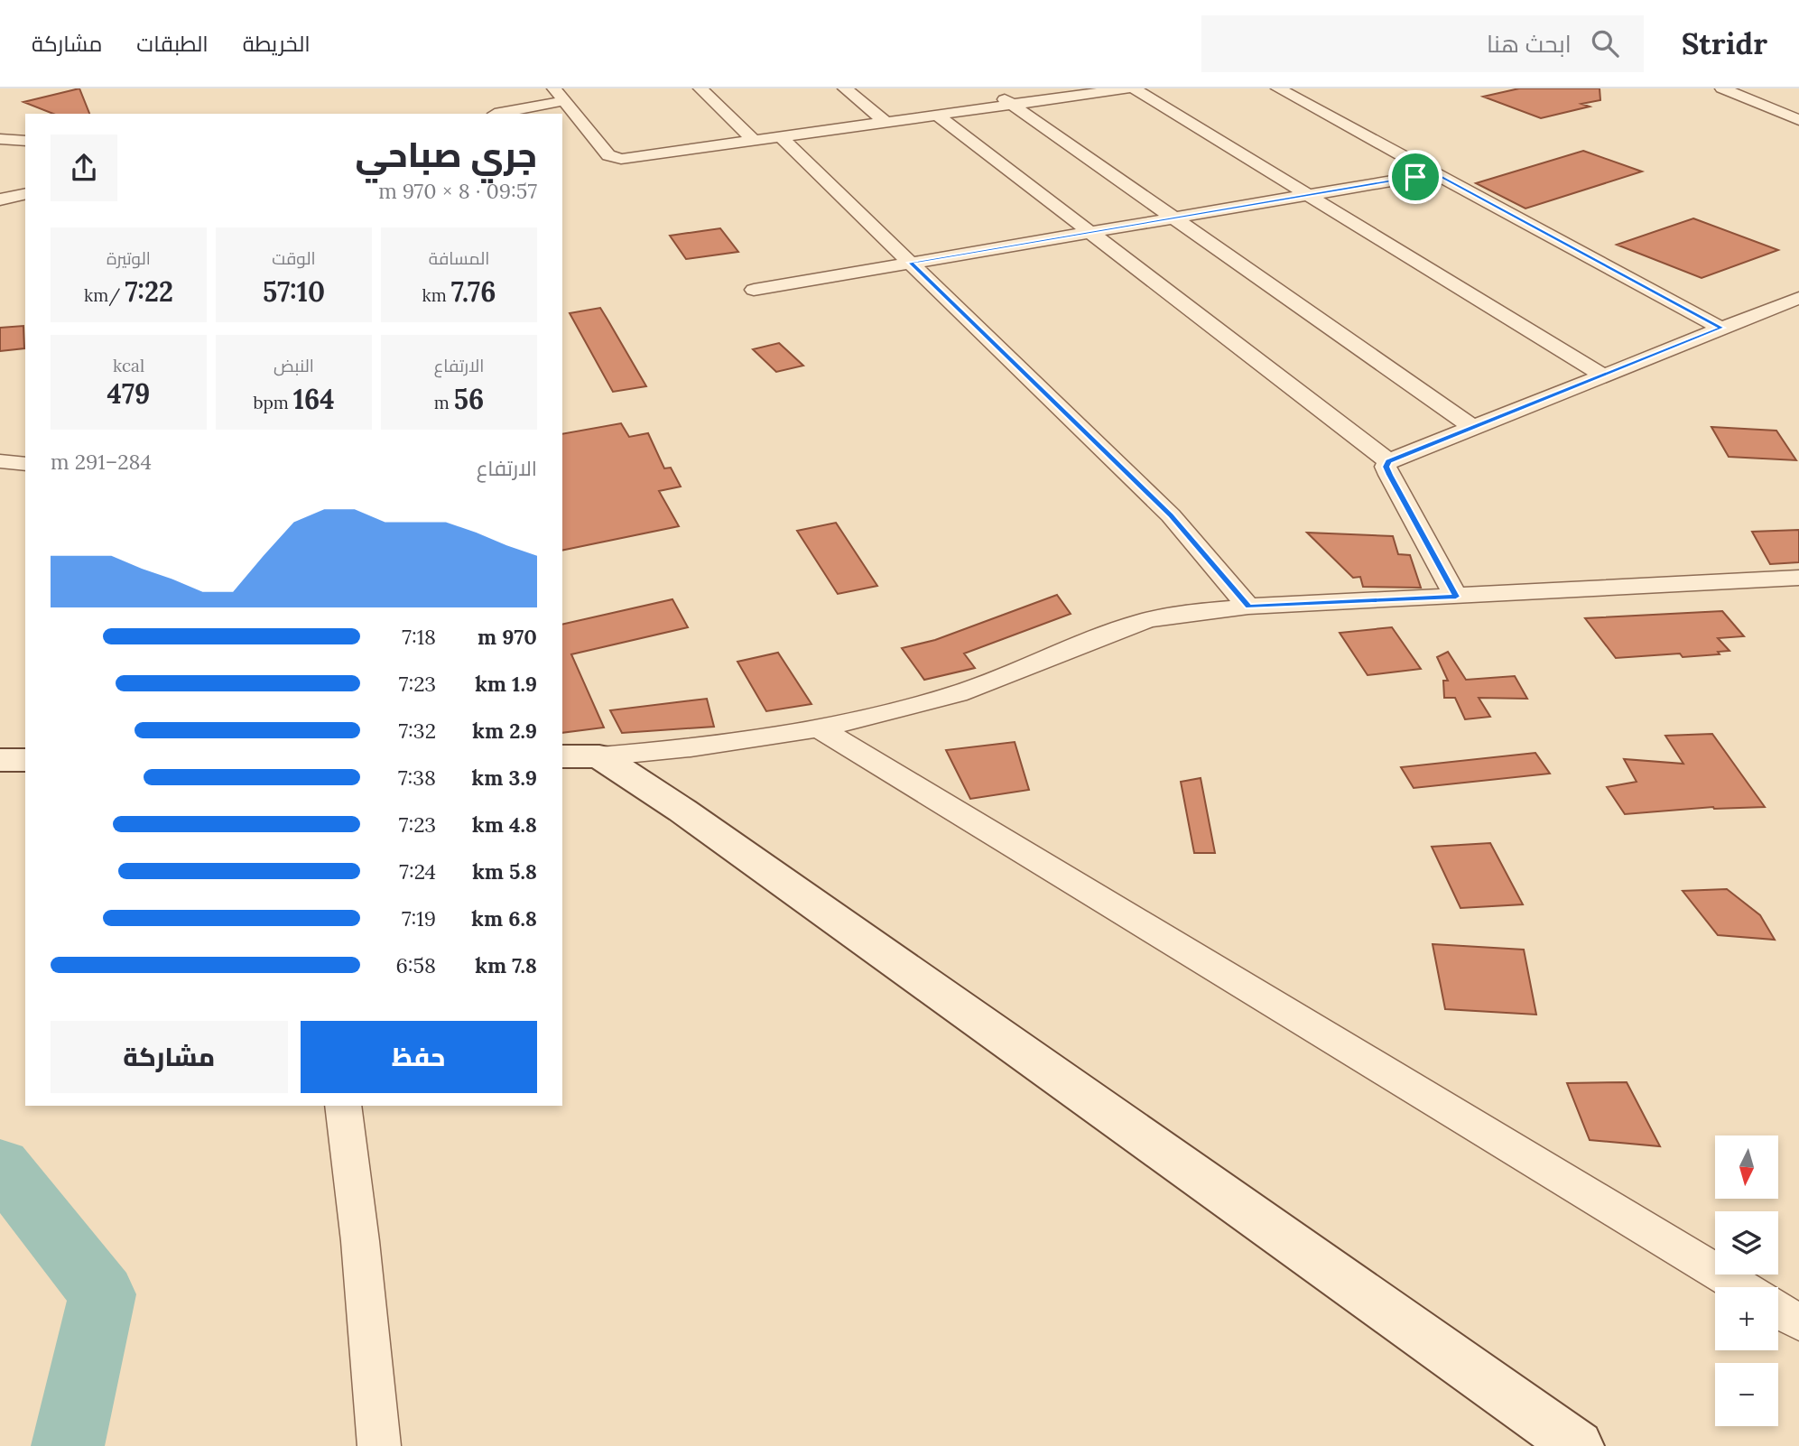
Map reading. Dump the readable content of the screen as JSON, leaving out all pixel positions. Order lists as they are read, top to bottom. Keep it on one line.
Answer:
{"north":"bottom","page":{"header":"Stridr","search":"ابحث هنا","nav":["الخريطة","الطبقات","مشاركة"],"heading":["جري صباحي","09:57 · 8 × 970 m"],"stats":[["المسافة","7.76 km"],["الوقت","57:10"],["الوتيرة","7:22 /km"],["الارتفاع","56 m"],["النبض","164 bpm"],["kcal","479"]],"chart":["الارتفاع","284–291 m"],"list":[{"name":"970 m","note":"7:18"},{"name":"1.9 km","note":"7:23"},{"name":"2.9 km","note":"7:32"},{"name":"3.9 km","note":"7:38"},{"name":"4.8 km","note":"7:23"},{"name":"5.8 km","note":"7:24"},{"name":"6.8 km","note":"7:19"},{"name":"7.8 km","note":"6:58"}],"buttons":["حفظ","مشاركة"],"map_buttons":["+","−"]}}
